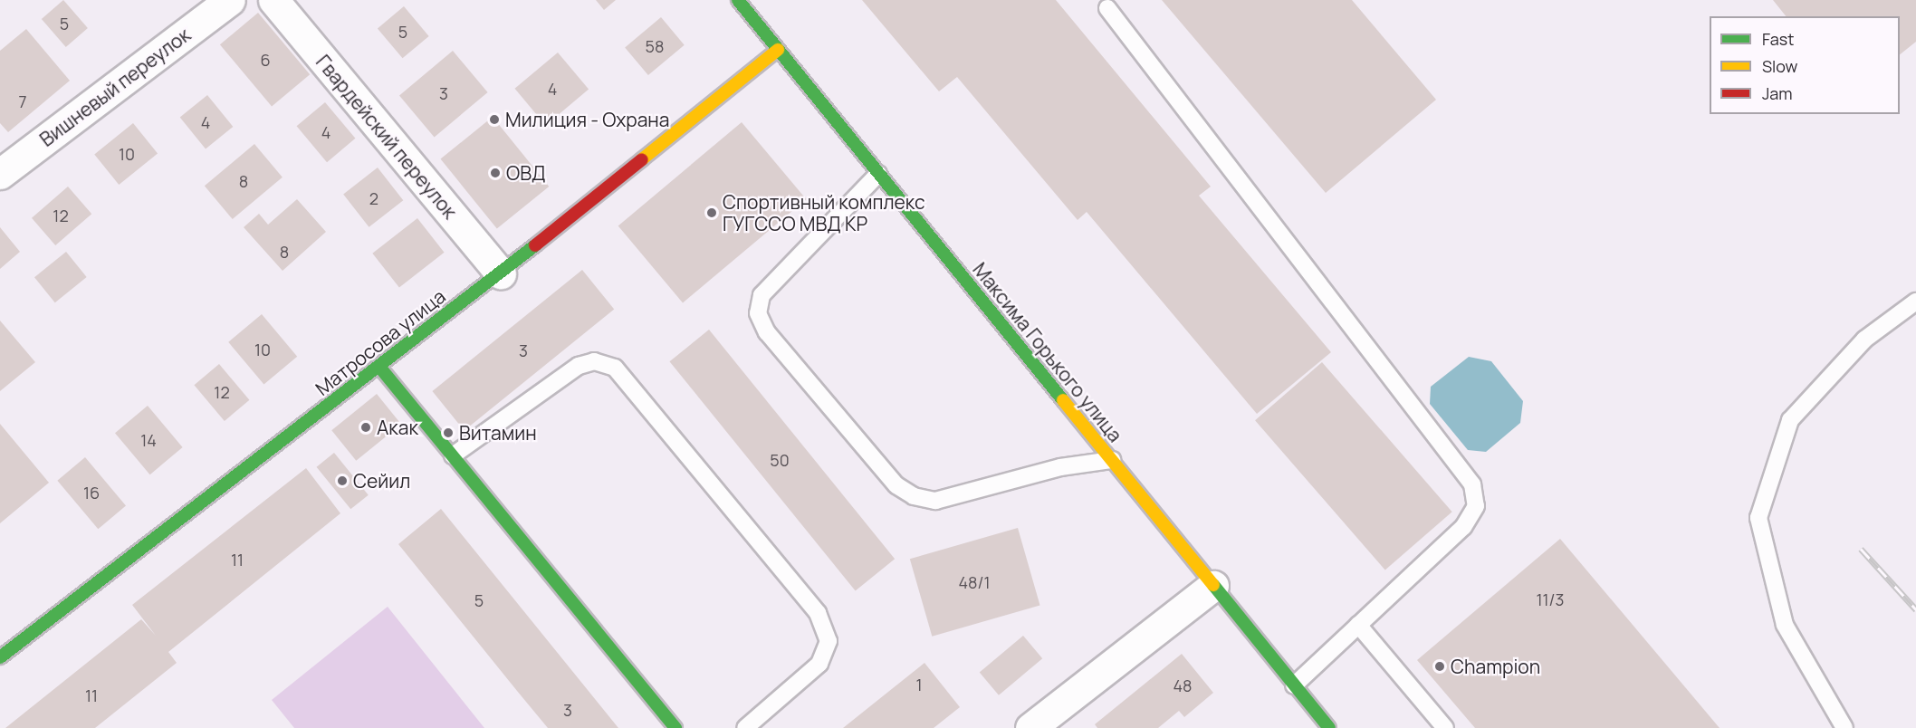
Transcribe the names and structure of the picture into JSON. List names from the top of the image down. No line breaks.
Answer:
{"streets":{"street":["Вишневый переулок","Гвардейский переулок","Матросова улица","Максима Горького улица"]},"crossings":[["Гвардейский переулок","Матросова улица"],["Матросова улица","Максима Горького улица"]],"places":["Милиция - Охрана","ОВД","Спортивный комплекс ГУГССО МВД КР","Акак","Витамин","Сейил","Champion"],"house_numbers":["5","5","58","6","4","3","7","4","4","10","8","2","12","8","10","3","12","14","50","16","11","48/1","11/3","5","1","48","11","3"],"legend":["Fast","Slow","Jam"]}
